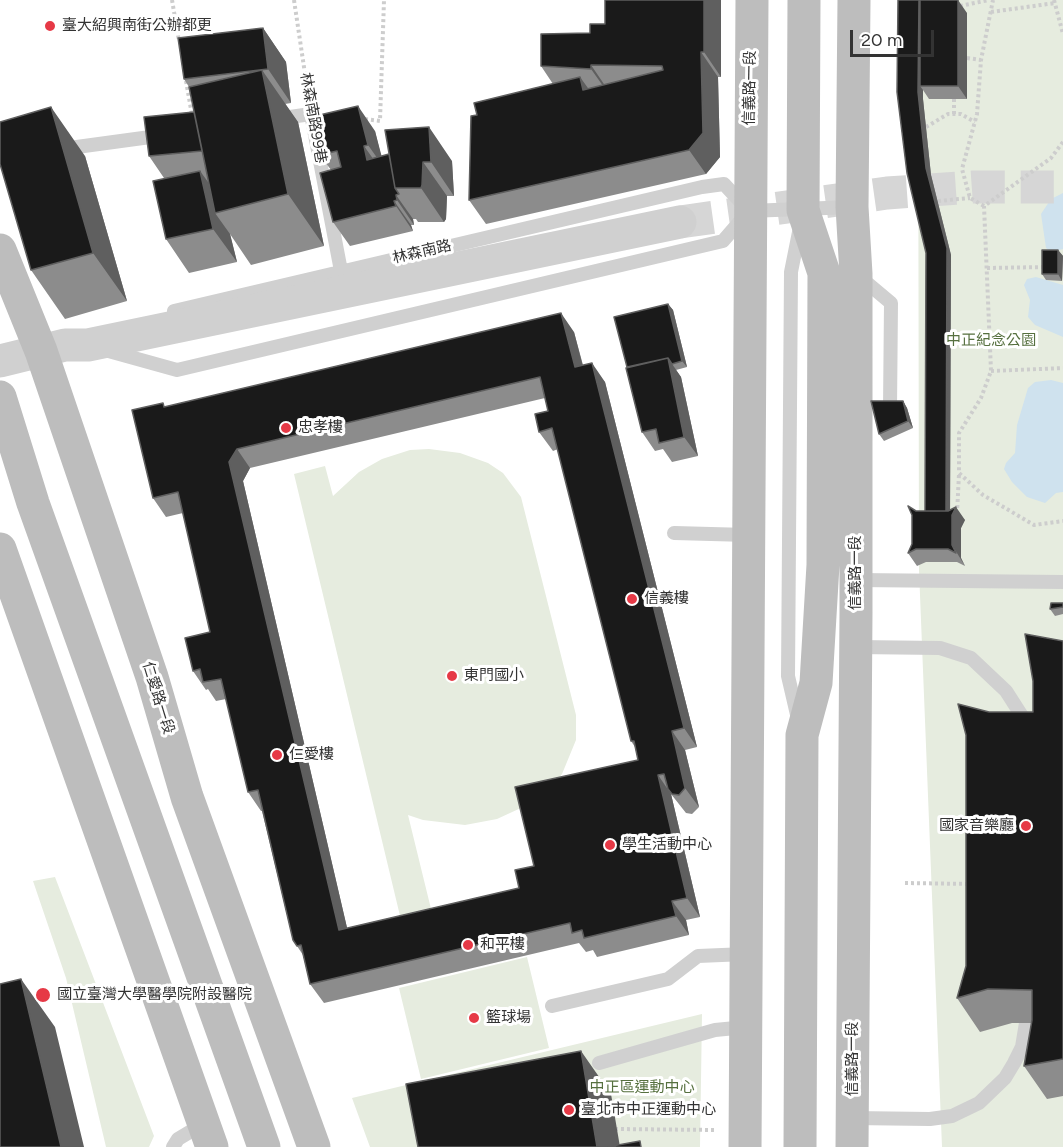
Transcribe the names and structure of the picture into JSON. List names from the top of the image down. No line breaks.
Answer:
{"streets":{"main road":["信義路一段","仁愛路一段"],"street":["林森南路"],"lane":["林森南路99巷"]},"crossings":[["信義路一段","林森南路"],["林森南路99巷","林森南路"],["林森南路","仁愛路一段"]],"parks":["中正紀念公園","中正區運動中心"],"places":["臺大紹興南街公辦都更","忠孝樓","信義樓","東門國小","仁愛樓","國家音樂廳","學生活動中心","和平樓","國立臺灣大學醫學院附設醫院","籃球場","臺北市中正運動中心"],"scale_bar":"20 m"}
